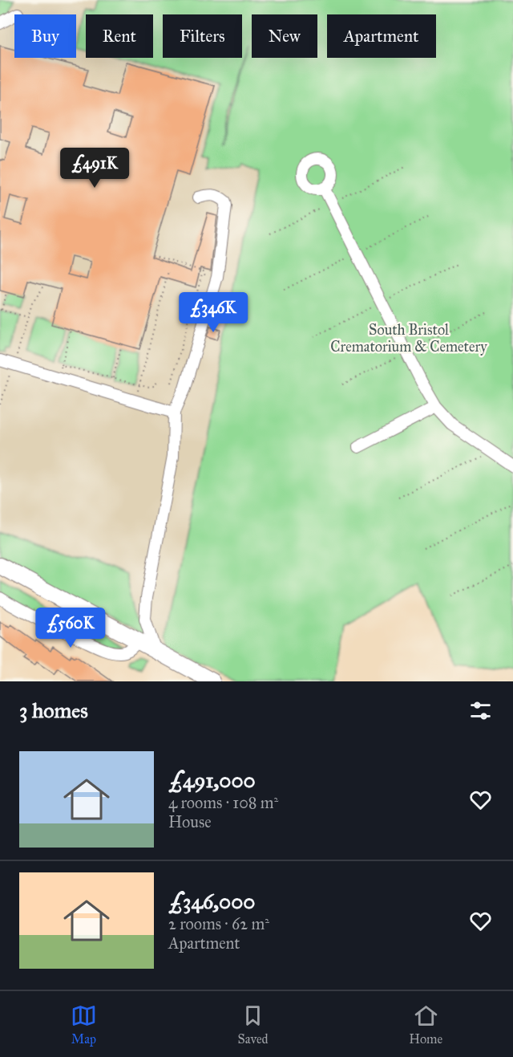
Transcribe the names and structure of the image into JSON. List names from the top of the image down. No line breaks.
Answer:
{"parks":["South Bristol Crematorium & Cemetery"],"page":{"chip":["Buy","Rent","Filters","New","Apartment"],"price":["£491K","£346K","£560K"],"heading":"3 homes","list":[{"name":"£491,000","note":"4 rooms · 108 m² · House"},{"name":"£346,000","note":"2 rooms · 62 m² · Apartment"}],"tabs":["Map","Saved","Home"]}}
